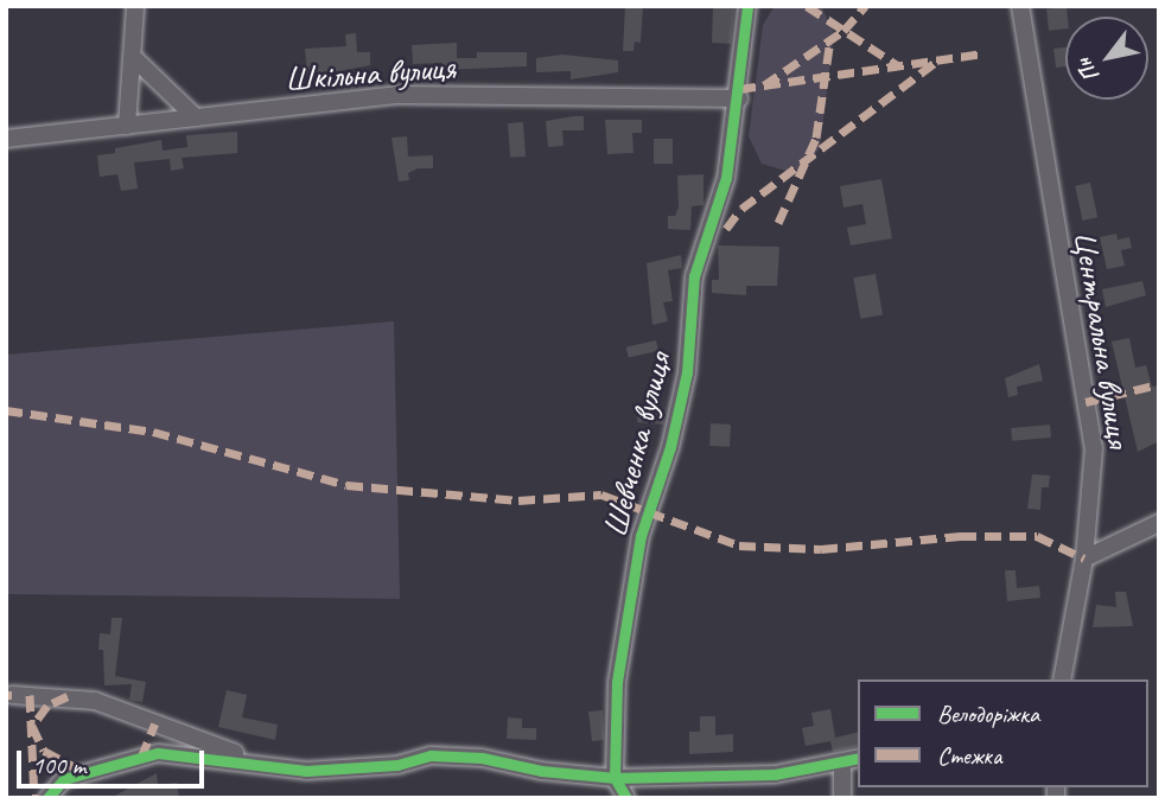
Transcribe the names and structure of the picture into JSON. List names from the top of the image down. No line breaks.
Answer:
{"streets":{"street":["Шкільна вулиця","Центральна вулиця","Шевченка вулиця"]},"crossings":[["Шкільна вулиця","Шевченка вулиця"]],"legend":["Велодоріжка","Стежка"],"scale_bar":"100 m","north":"bottom left"}
